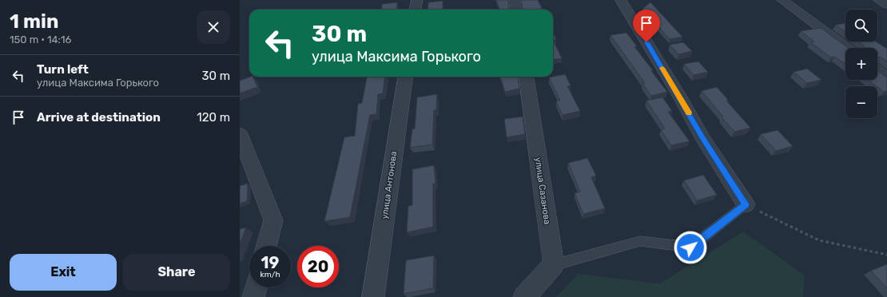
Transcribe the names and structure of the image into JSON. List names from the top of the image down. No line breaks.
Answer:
{"streets":{"street":["улица Антонова","улица Сазанова"]},"page":{"heading":["1 min","150 m · 14:16"],"map_buttons":["+","−"],"turn":["30 m","улица Максима Горького"],"list":[{"name":"Turn left","note":"улица Максима Горького","value":"30 m"},{"name":"Arrive at destination","value":"120 m"}],"speed":"19 km/h","limit":"20","buttons":["Exit","Share"]}}
